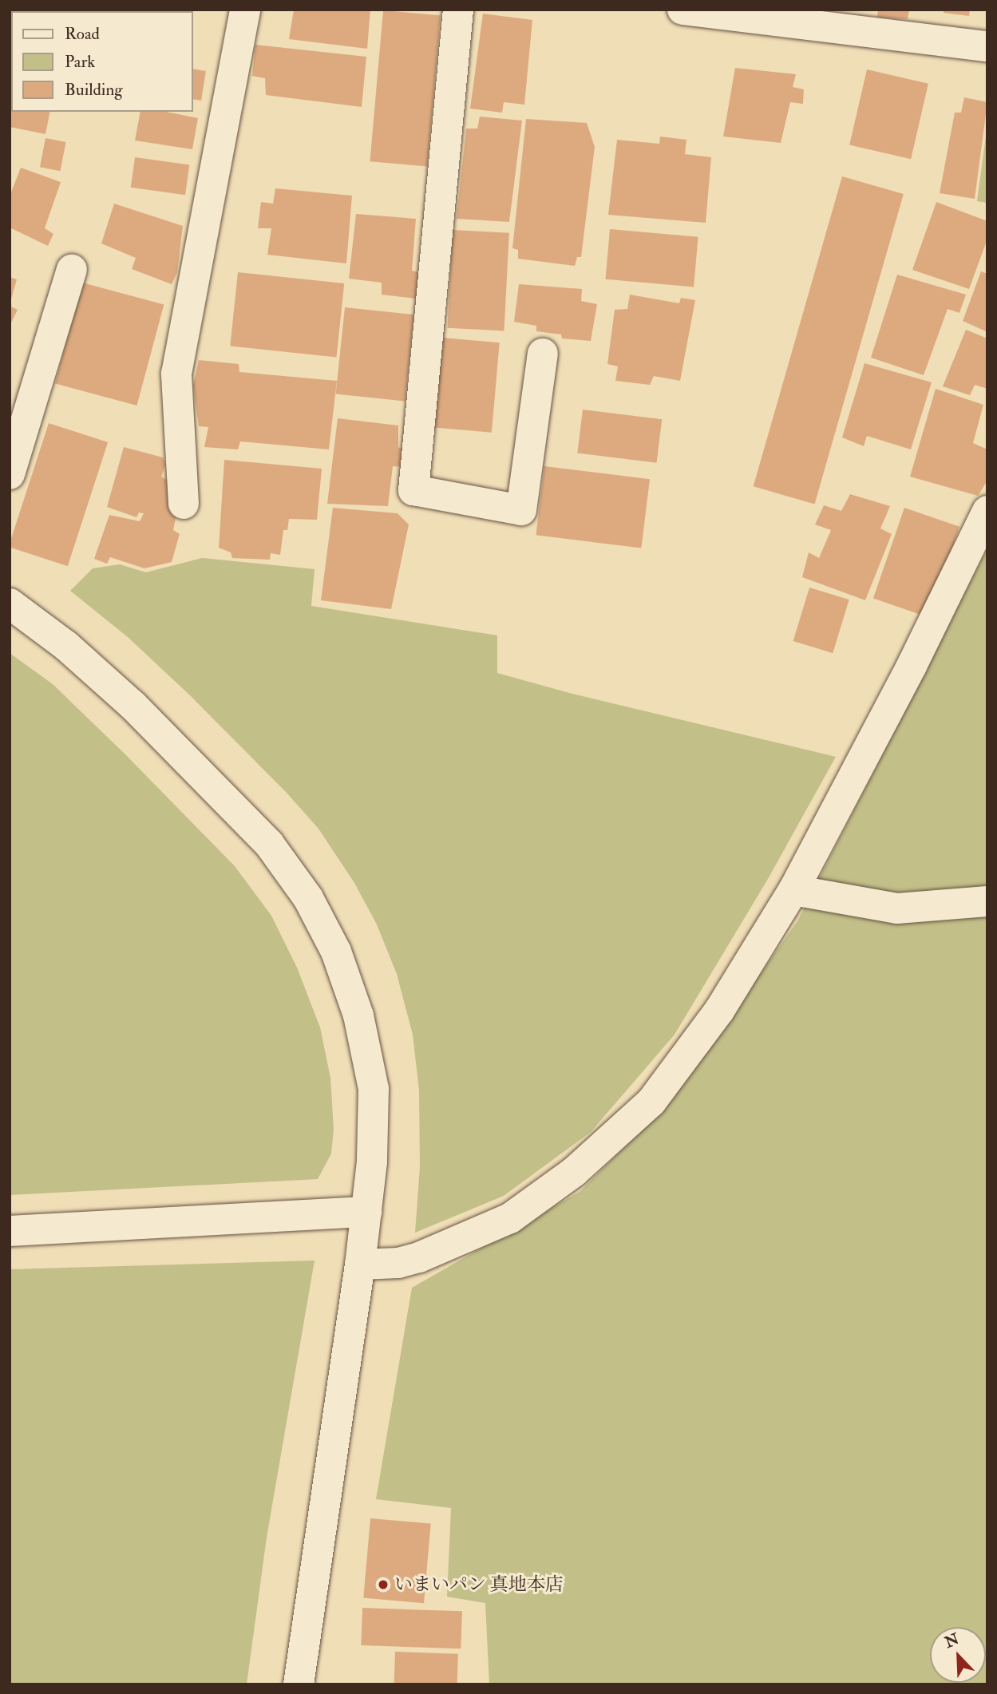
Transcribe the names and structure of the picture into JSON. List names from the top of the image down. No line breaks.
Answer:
{"places":["いまいパン 真地本店"],"legend":["Road","Park","Building"],"north":"top left"}
